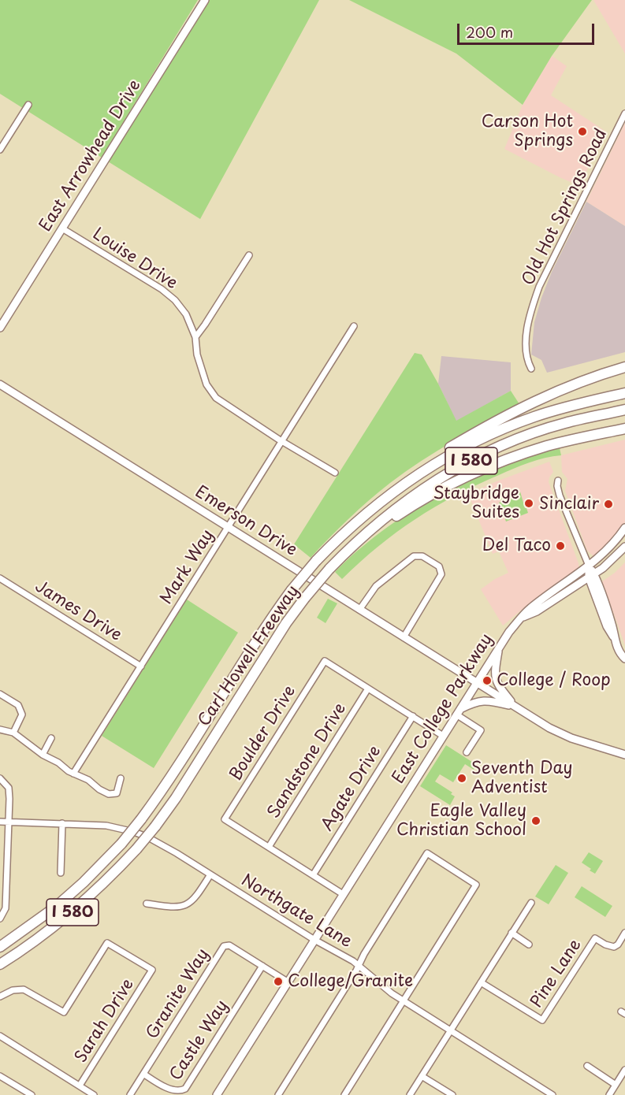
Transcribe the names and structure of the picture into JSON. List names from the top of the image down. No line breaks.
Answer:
{"streets":{"highway":["I 580","Carl Howell Freeway"],"main road":["East Arrowhead Drive","Emerson Drive","East College Parkway"],"street":["Old Hot Springs Road","Louise Drive","Mark Way","James Drive","Boulder Drive","Sandstone Drive","Agate Drive","Northgate Lane","Pine Lane","Granite Way","Sarah Drive","Castle Way"]},"crossings":[["East Arrowhead Drive","Louise Drive"],["Louise Drive","Mark Way"],["Emerson Drive","Mark Way"],["Emerson Drive","East College Parkway"],["Mark Way","James Drive"],["East College Parkway","Northgate Lane"],["East College Parkway","Granite Way"],["Boulder Drive","Sandstone Drive"],["Granite Way","Castle Way"]],"places":["Carson Hot Springs","Staybridge Suites","Sinclair","Del Taco","College / Roop","Seventh Day Adventist","Eagle Valley Christian School","College/Granite"],"scale_bar":"200 m"}
